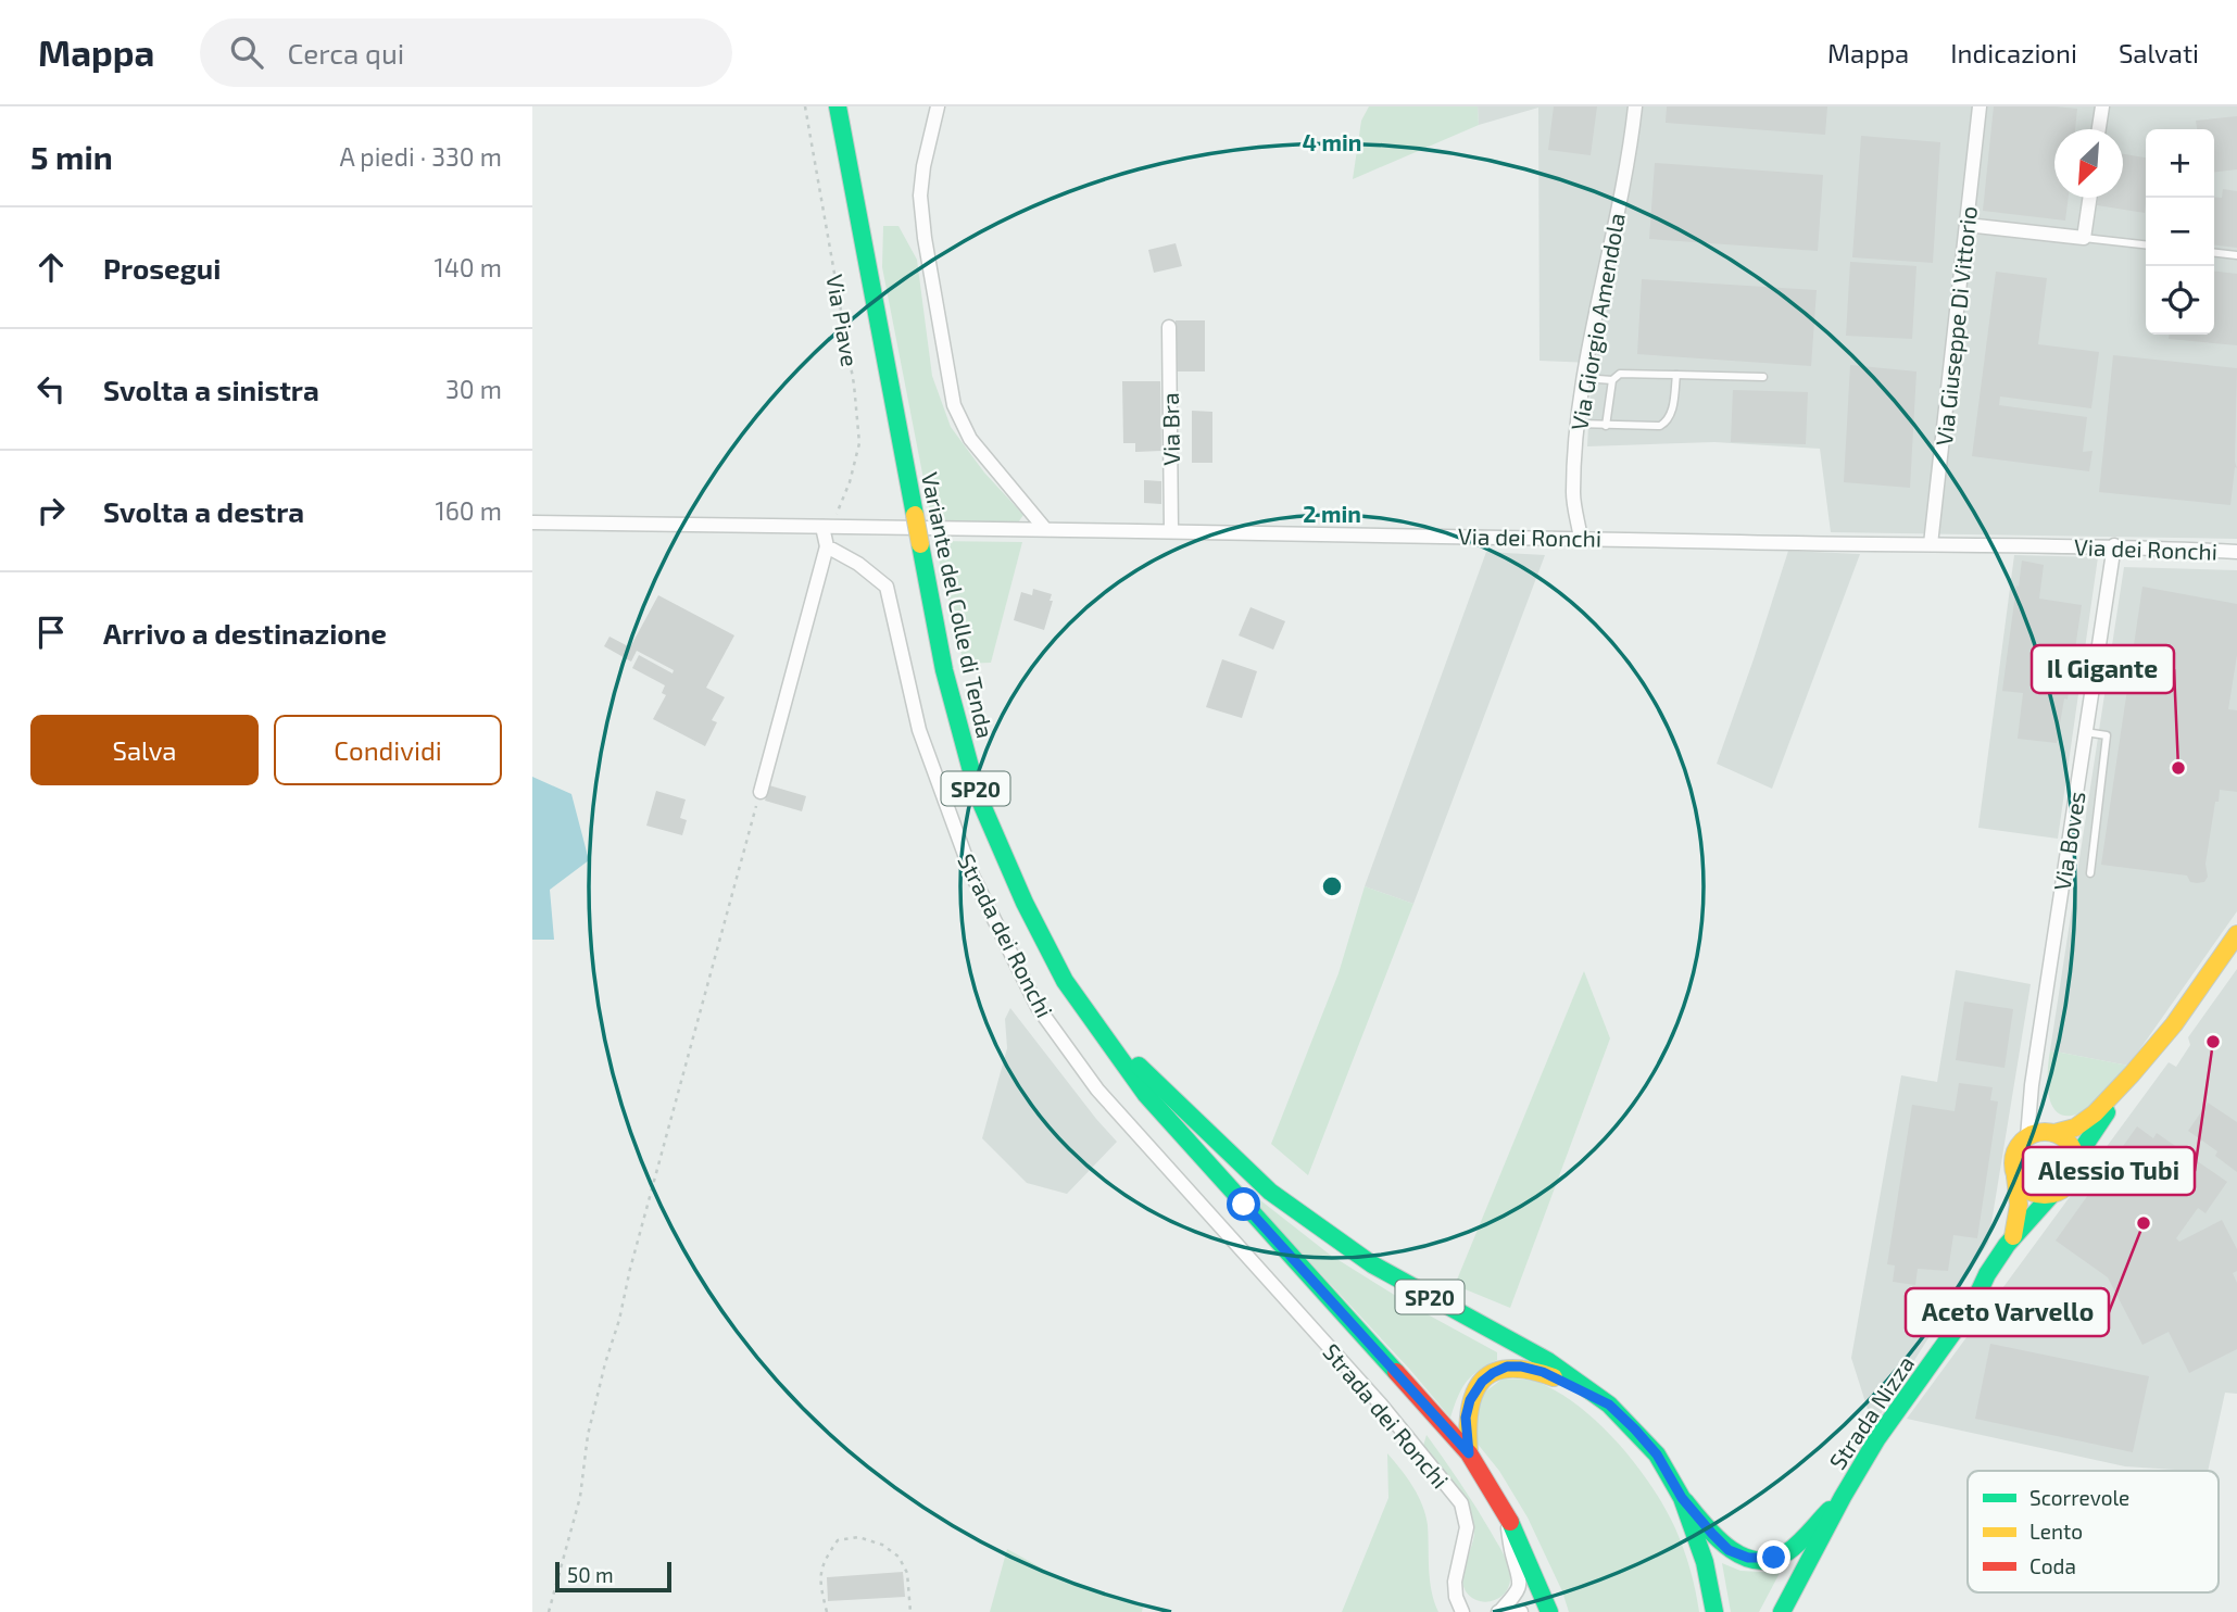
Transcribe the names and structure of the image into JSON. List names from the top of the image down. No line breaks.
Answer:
{"streets":{"main road":["Variante del Colle di Tenda","SP20","Strada Nizza"],"street":["Via Giorgio Amendola","Via Giuseppe Di Vittorio","Via Bra","Via dei Ronchi","Via Boves","Strada dei Ronchi"],"path":["Via Piave"]},"crossings":[["Via Piave","Via dei Ronchi"],["Via Giorgio Amendola","Via dei Ronchi"],["Via Giuseppe Di Vittorio","Via dei Ronchi"],["Via Bra","Via dei Ronchi"],["Via dei Ronchi","Via Boves"],["Variante del Colle di Tenda","SP20"],["Via Boves","Strada Nizza"]],"places":["Il Gigante","Alessio Tubi","Aceto Varvello"],"legend":["Scorrevole","Lento","Coda"],"scale_bar":"50 m","north":"bottom left","page":{"header":"Mappa","search":"Cerca qui","nav":["Mappa","Indicazioni","Salvati"],"heading":["5 min","A piedi · 330 m"],"map_buttons":["+","−"],"list":[["Prosegui","140 m"],["Svolta a sinistra","30 m"],["Svolta a destra","160 m"],"Arrivo a destinazione"],"buttons":["Salva","Condividi"],"scale":"50 m"},"rings":["4 min","2 min"]}
